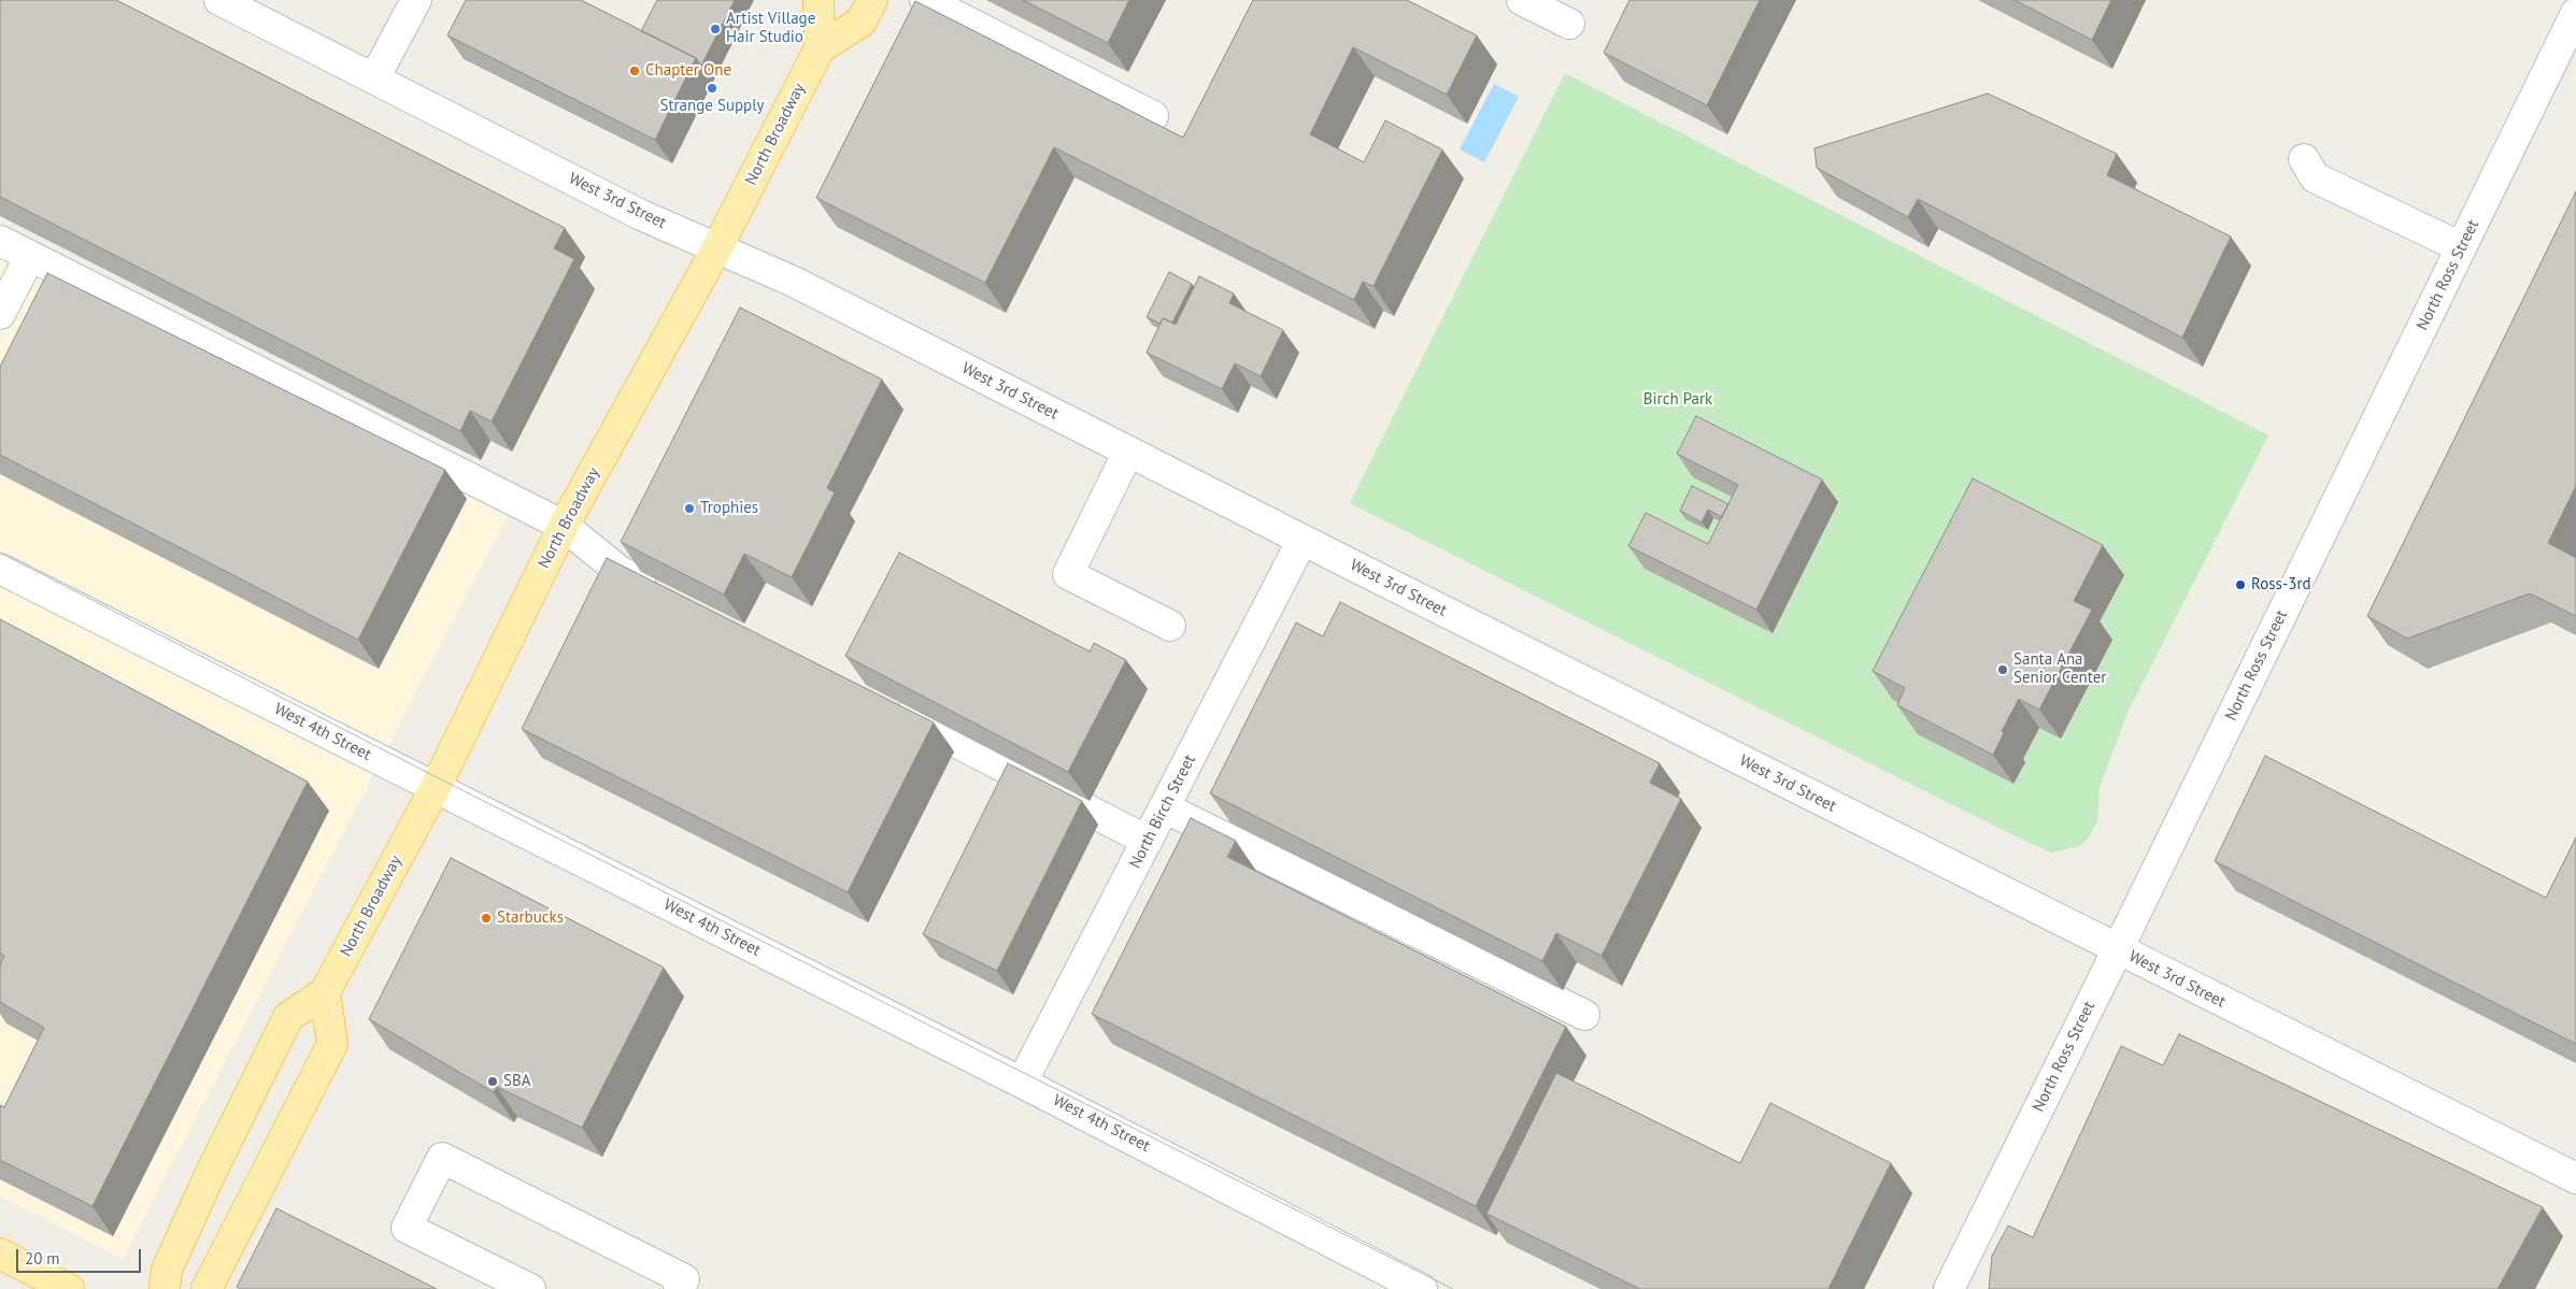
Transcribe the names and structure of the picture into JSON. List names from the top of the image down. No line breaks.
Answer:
{"streets":{"main road":["North Broadway"],"street":["West 3rd Street","North Ross Street","West 4th Street","North Birch Street"]},"crossings":[["North Broadway","West 3rd Street"],["North Broadway","West 4th Street"],["West 3rd Street","North Ross Street"],["West 3rd Street","North Birch Street"],["West 4th Street","North Birch Street"]],"parks":["Birch Park"],"places":["Artist Village Hair Studio","Chapter One","Strange Supply","Trophies","Ross-3rd","Santa Ana Senior Center","Starbucks","SBA"],"scale_bar":"20 m"}
